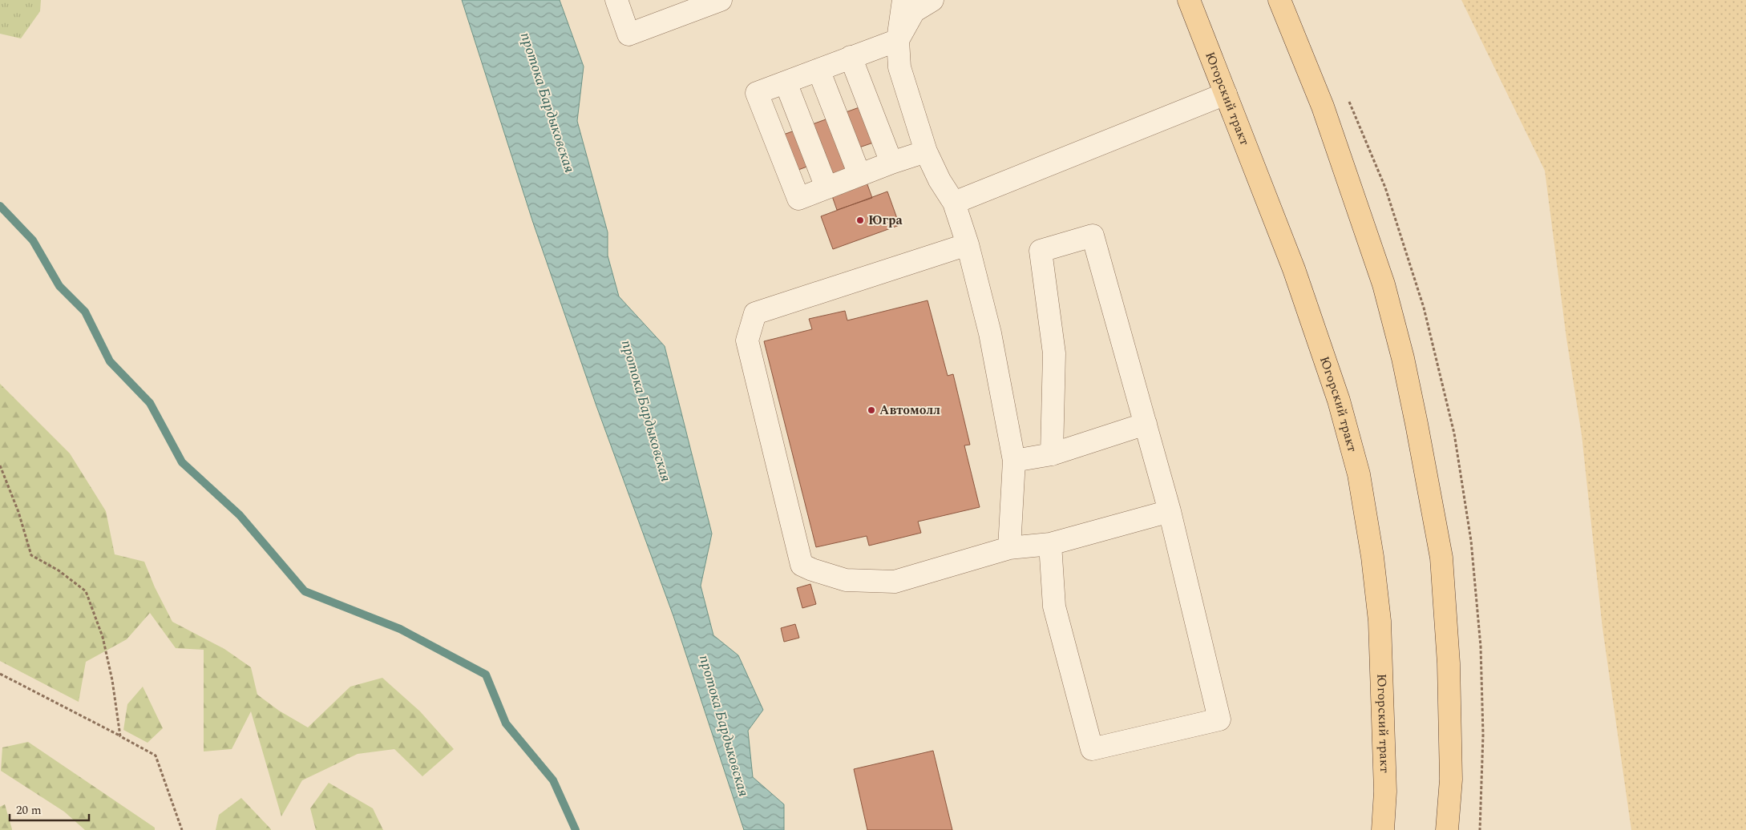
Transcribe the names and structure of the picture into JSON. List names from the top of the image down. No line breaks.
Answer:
{"streets":{"main road":["Югорский тракт"]},"water":["протока Бардыковская"],"places":["Югра","Автомолл"],"scale_bar":"20 m"}
